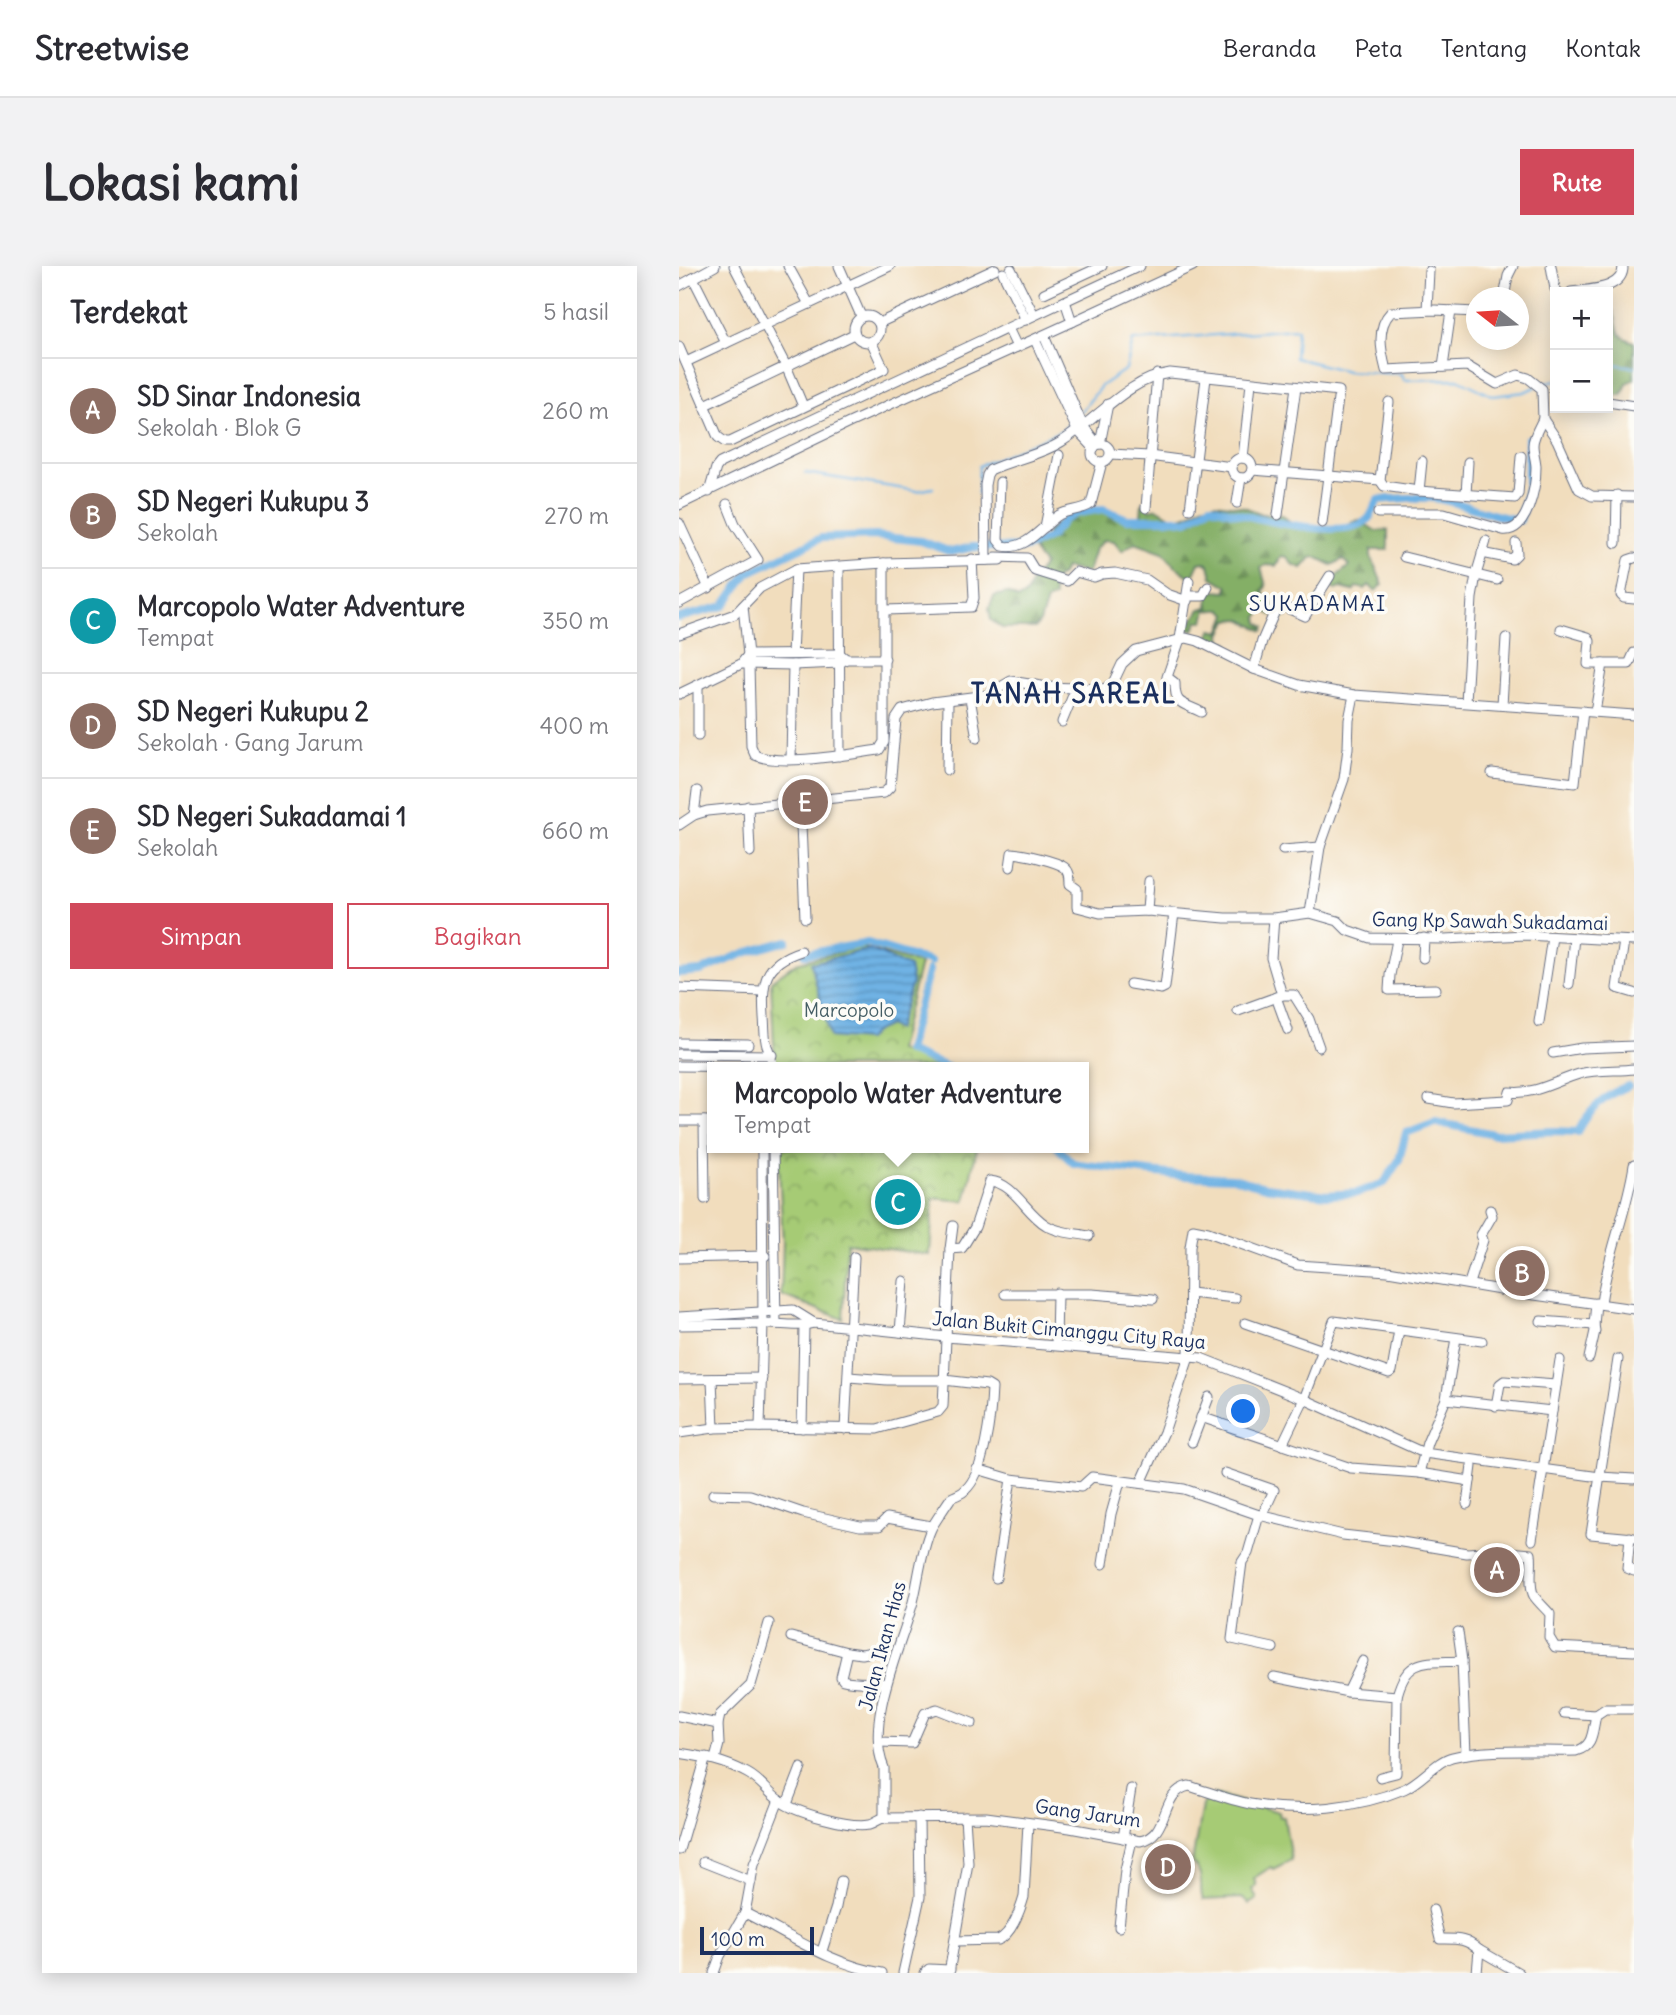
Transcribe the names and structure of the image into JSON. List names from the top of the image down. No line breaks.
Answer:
{"streets":{"street":["Gang Kp Sawah Sukadamai","Jalan Bukit Cimanggu City Raya","Jalan Ikan Hias","Gang Jarum"]},"crossings":[["Jalan Ikan Hias","Gang Jarum"]],"districts":["SUKADAMAI","TANAH SAREAL"],"parks":["Marcopolo"],"scale_bar":"100 m","north":"left","page":{"header":"Streetwise","nav":["Beranda","Peta","Tentang","Kontak"],"buttons":["Rute",["Simpan","Bagikan"]],"title":"Lokasi kami","heading":["Terdekat","5 hasil"],"map_buttons":["+","−"],"list":[{"mark":"A","name":"SD Sinar Indonesia","note":"Sekolah · Blok G","value":"260 m"},{"mark":"B","name":"SD Negeri Kukupu 3","note":"Sekolah","value":"270 m"},{"mark":"C","name":"Marcopolo Water Adventure","note":"Tempat","value":"350 m"},{"mark":"D","name":"SD Negeri Kukupu 2","note":"Sekolah · Gang Jarum","value":"400 m"},{"mark":"E","name":"SD Negeri Sukadamai 1","note":"Sekolah","value":"660 m"}],"pins":["E","C","B","A","D"],"popup":["Marcopolo Water Adventure","Tempat"],"scale":"100 m"}}
